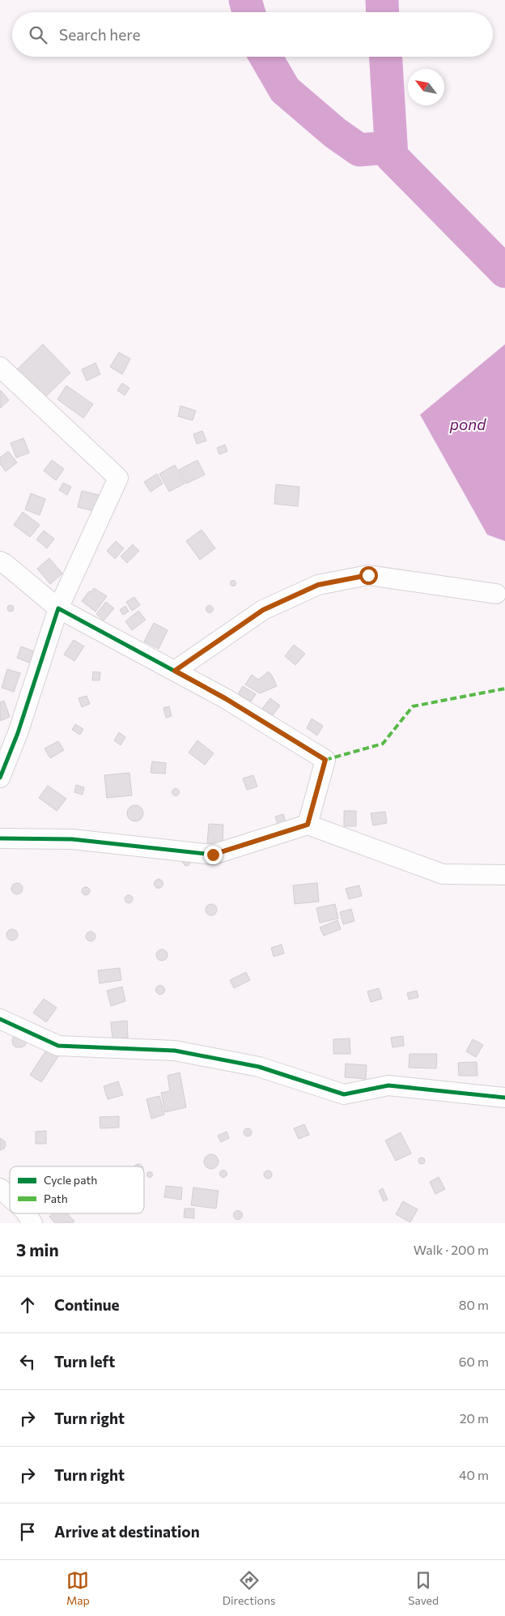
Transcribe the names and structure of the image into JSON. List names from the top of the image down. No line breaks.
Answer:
{"water":["pond"],"legend":["Cycle path","Path"],"north":"top left","page":{"search":"Search here","heading":["3 min","Walk · 200 m"],"list":[["Continue","80 m"],["Turn left","60 m"],["Turn right","20 m"],["Turn right","40 m"],"Arrive at destination"],"nav":["Map","Directions","Saved"]}}
